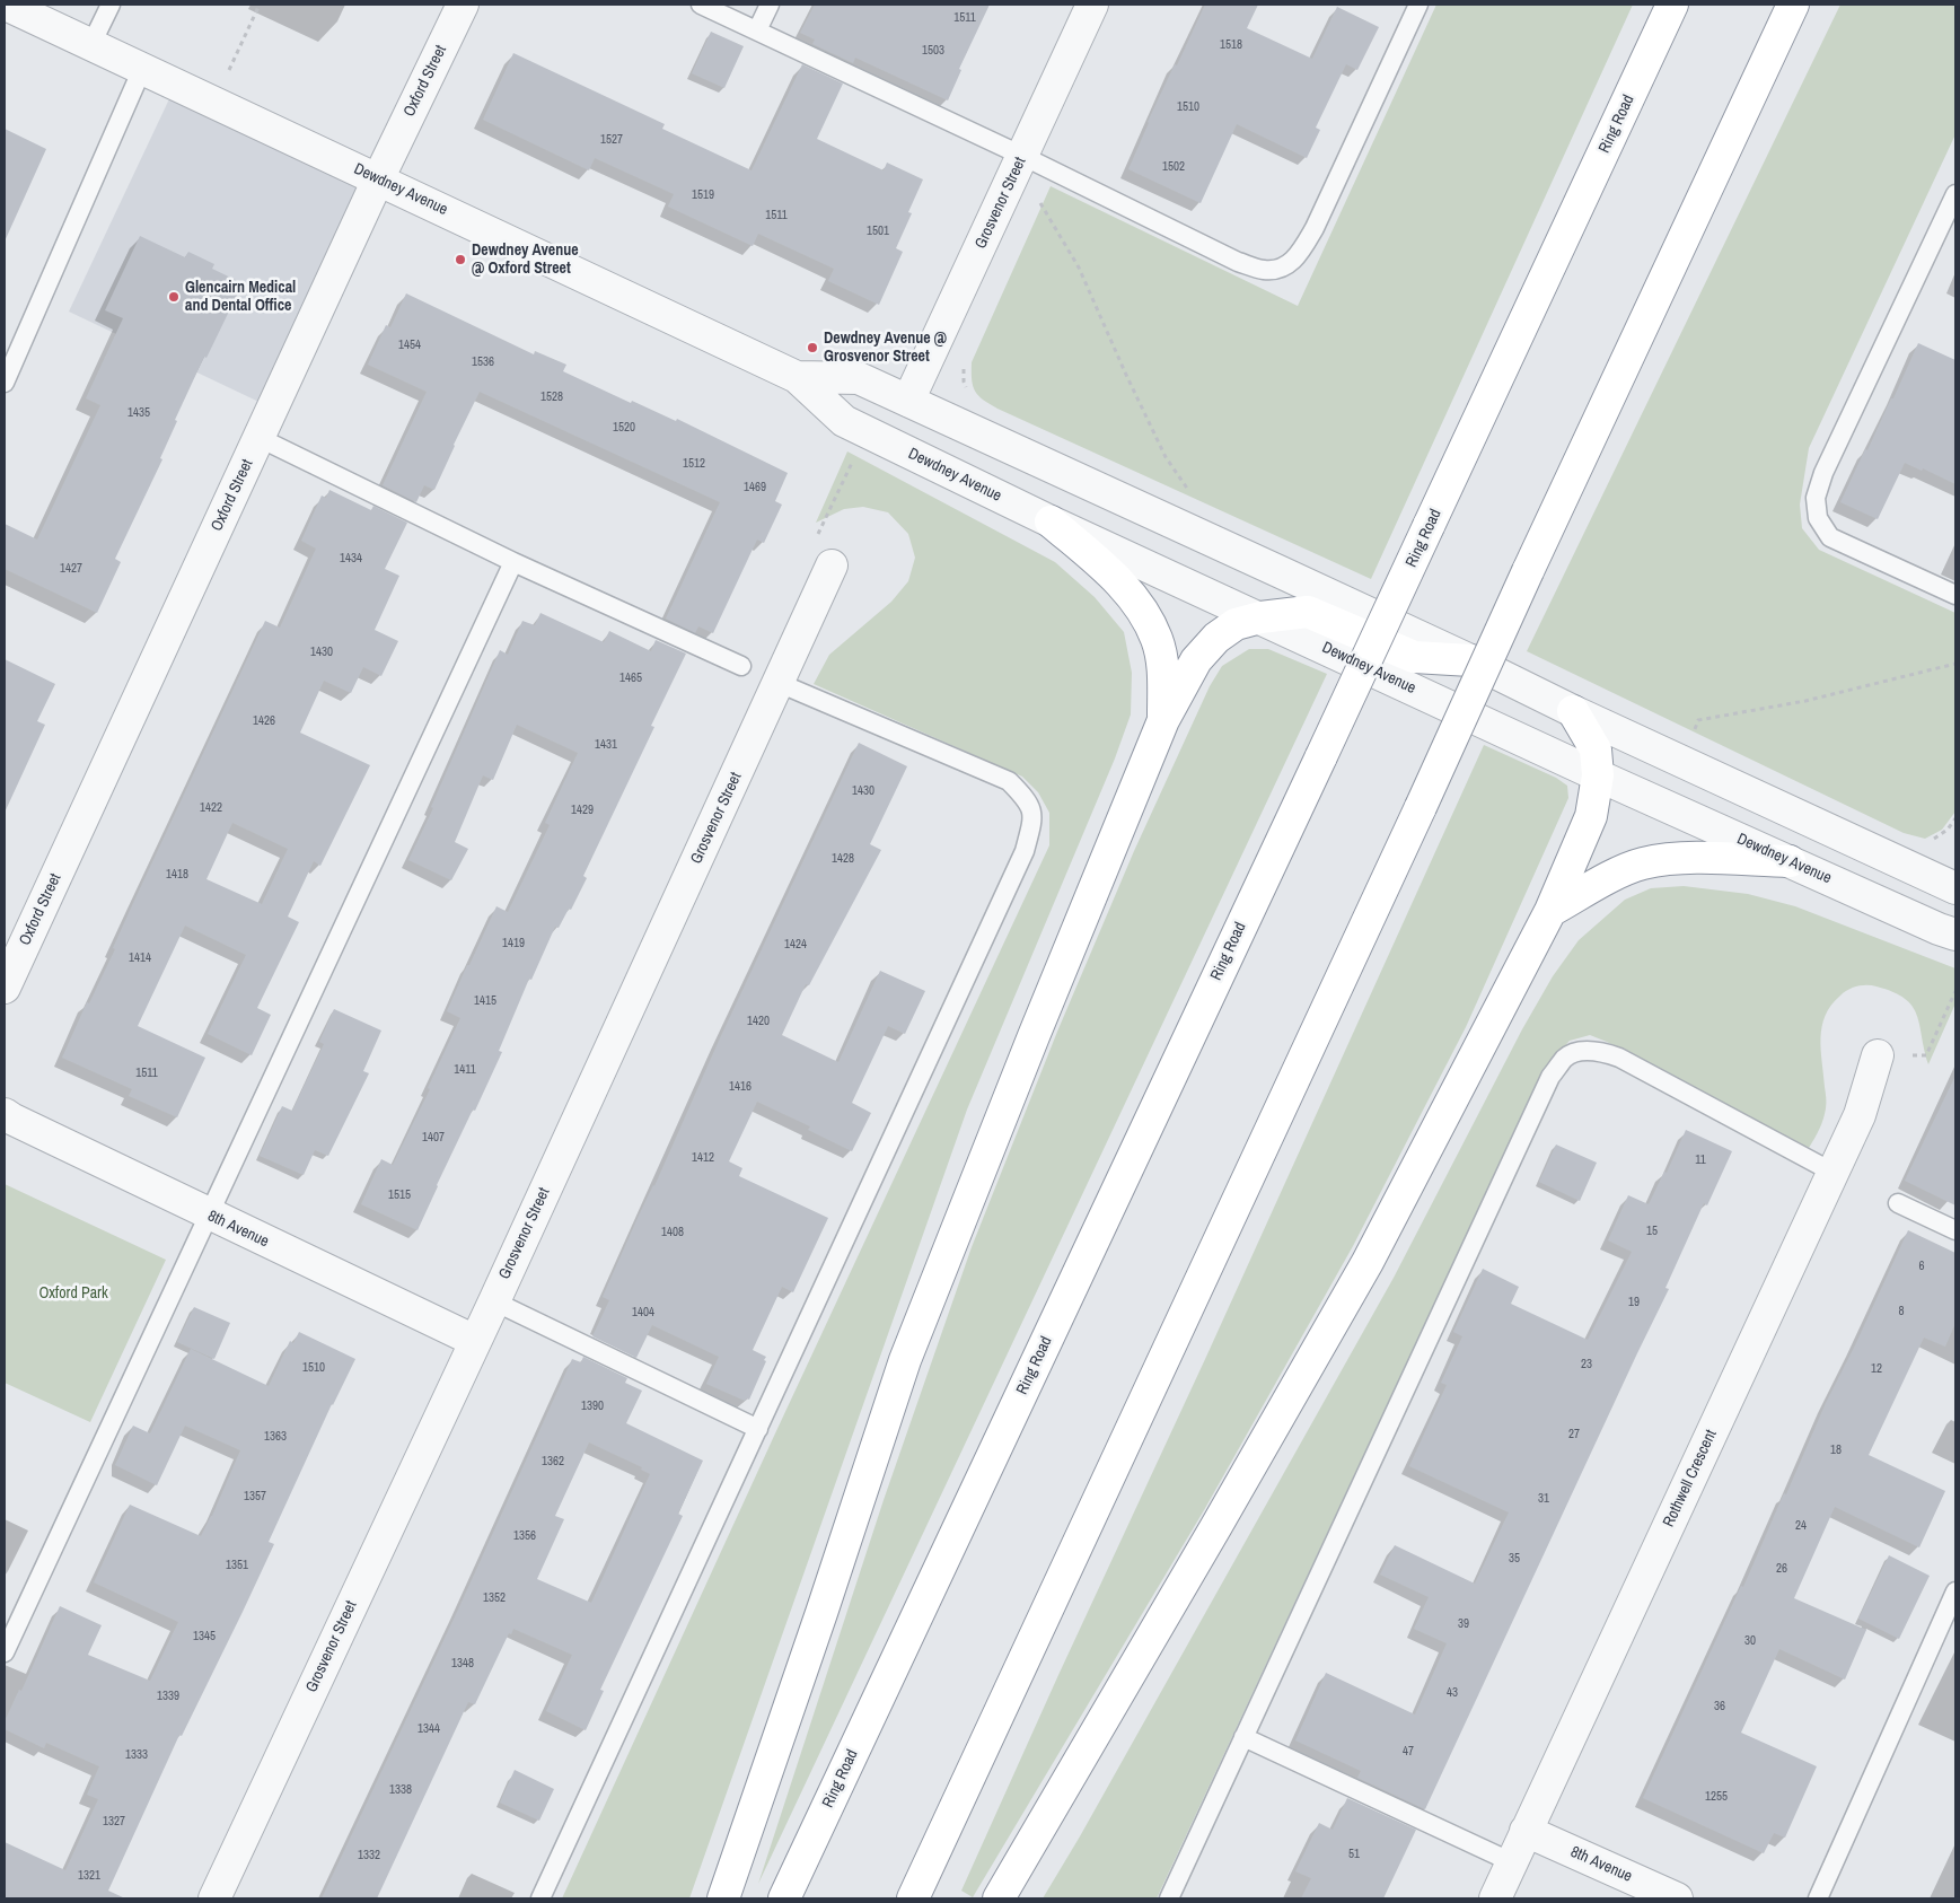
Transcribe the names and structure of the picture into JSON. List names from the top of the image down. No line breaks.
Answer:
{"streets":{"highway":["Ring Road"],"street":["Oxford Street","Dewdney Avenue","Grosvenor Street","8th Avenue","Rothwell Crescent"]},"crossings":[["Oxford Street","Dewdney Avenue"],["Dewdney Avenue","Grosvenor Street"],["Grosvenor Street","8th Avenue"],["8th Avenue","Rothwell Crescent"]],"parks":["Oxford Park"],"places":["Dewdney Avenue @ Oxford Street","Glencairn Medical and Dental Office","Dewdney Avenue @ Grosvenor Street"],"house_numbers":["1511","1518","1503","1510","1527","1502","1519","1511","1501","1454","1536","1528","1435","1520","1512","1469","1434","1427","1430","1465","1426","1431","1430","1422","1429","1428","1418","1419","1424","1414","1415","1420","1411","1511","1416","1407","1412","11","1515","15","1408","6","19","8","1404","23","1510","12","1390","27","1363","18","1362","1357","31","24","1356","35","1351","26","1352","39","1345","30","1348","43","1339","36","1344","47","1333","1338","1255","1327","51","1332","1321"]}
